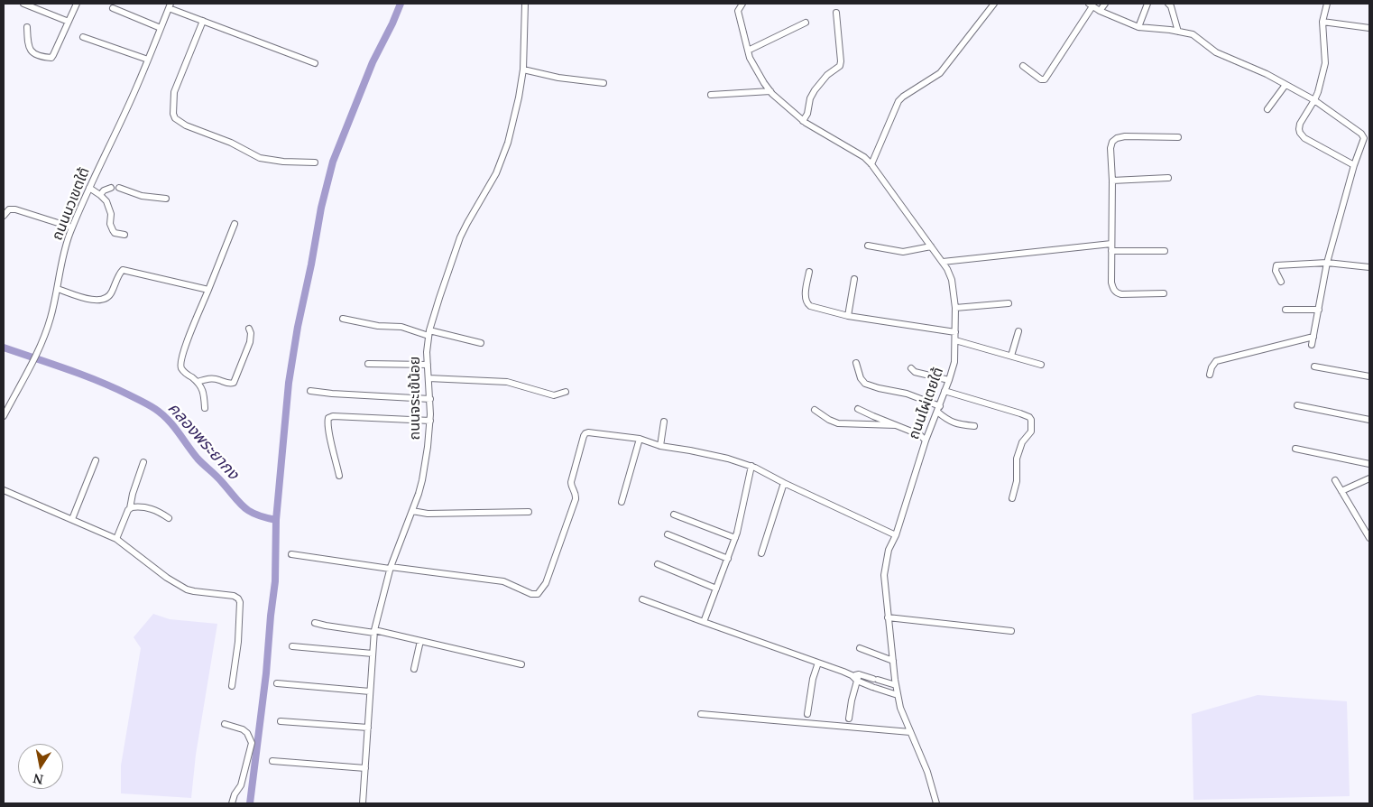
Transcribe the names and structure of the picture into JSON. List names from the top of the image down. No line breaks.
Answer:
{"streets":{"street":["ถนนนวเขตใต้","ถนนจระเข้น้อย","ถนนไผ่เตยใต้"]},"water":["คลองพระยากง"],"north":"bottom"}
